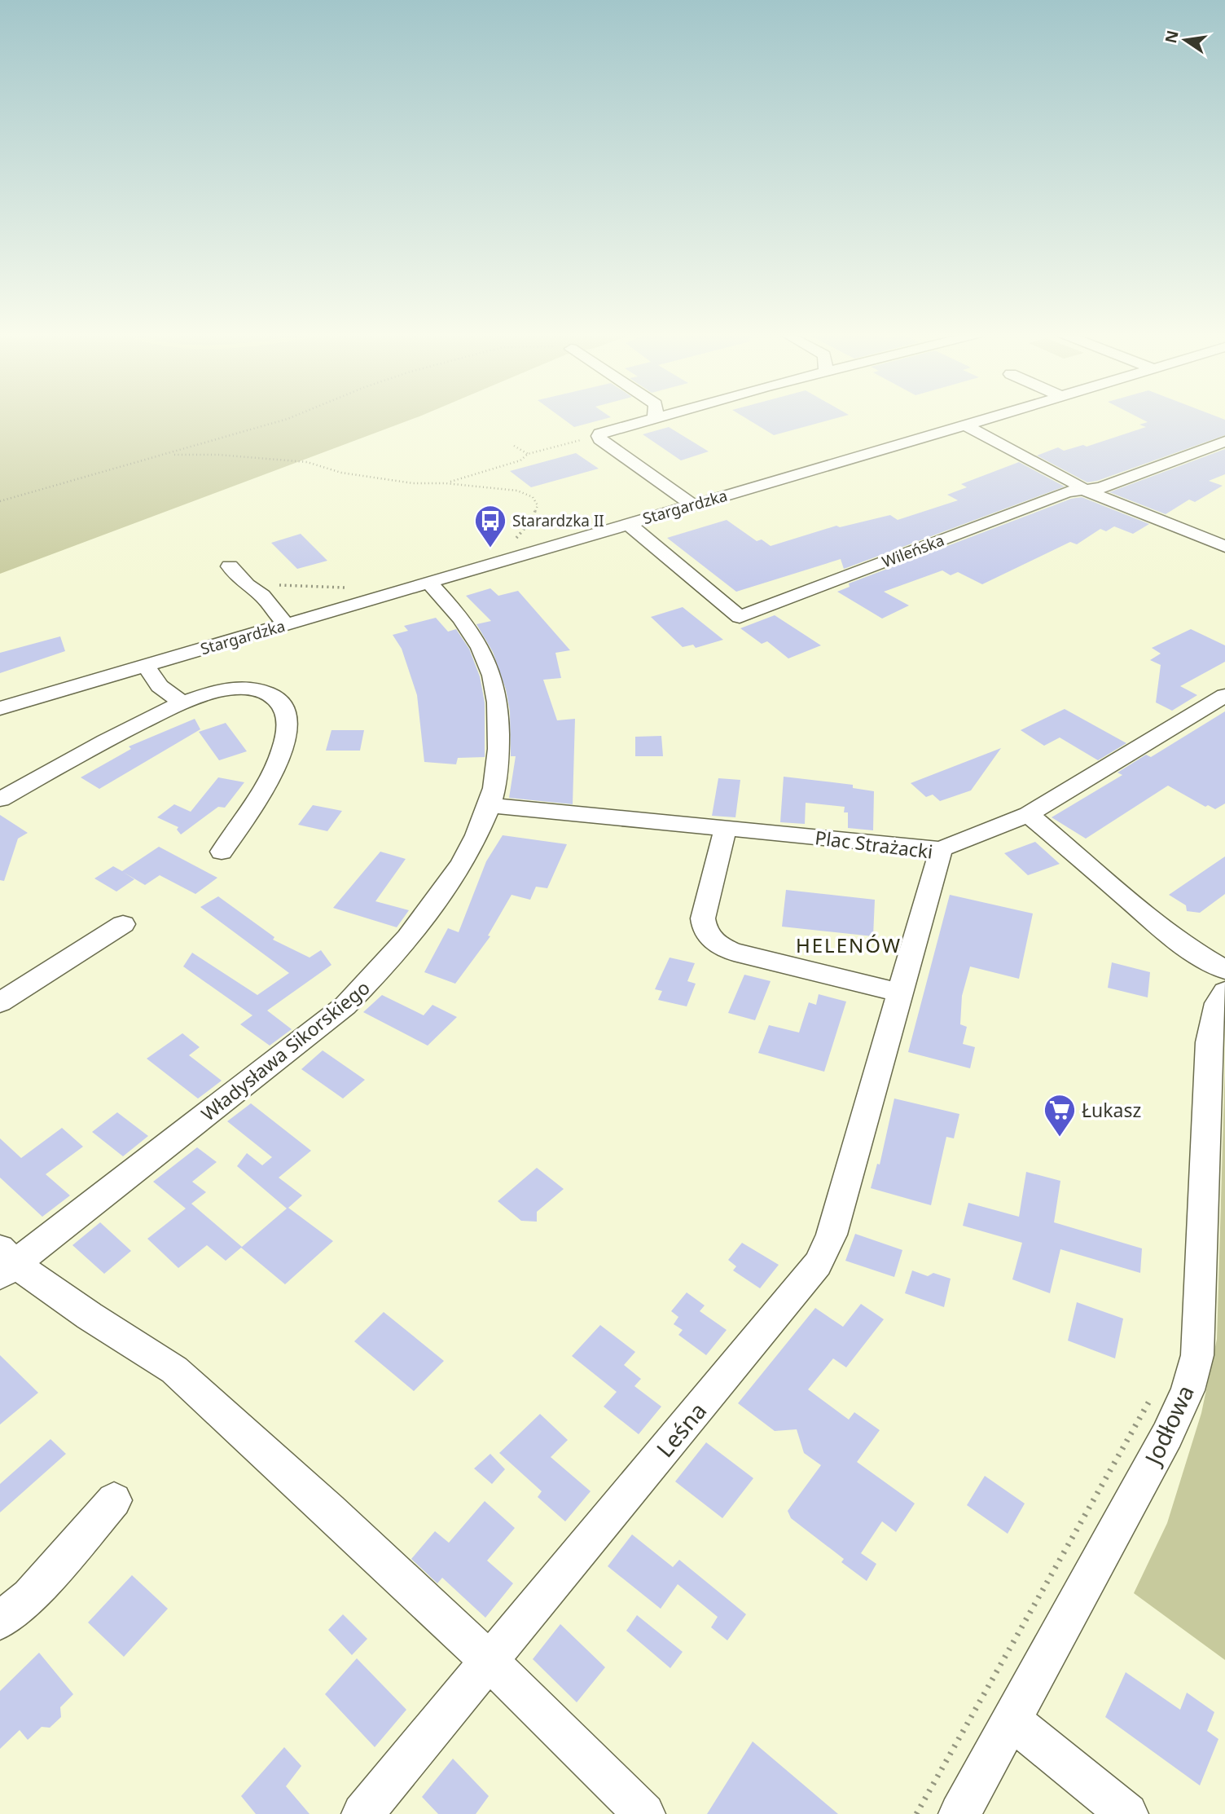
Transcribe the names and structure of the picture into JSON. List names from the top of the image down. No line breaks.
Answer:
{"streets":{"street":["Stargardzka","Wileńska","Plac Strażacki","Władysława Sikorskiego","Jodłowa","Leśna"]},"crossings":[["Stargardzka","Wileńska"],["Stargardzka","Władysława Sikorskiego"],["Plac Strażacki","Władysława Sikorskiego"],["Plac Strażacki","Leśna"]],"districts":["HELENÓW"],"places":{"bus stop":["Starardzka II"],"supermarket":["Łukasz"]},"north":"left"}
